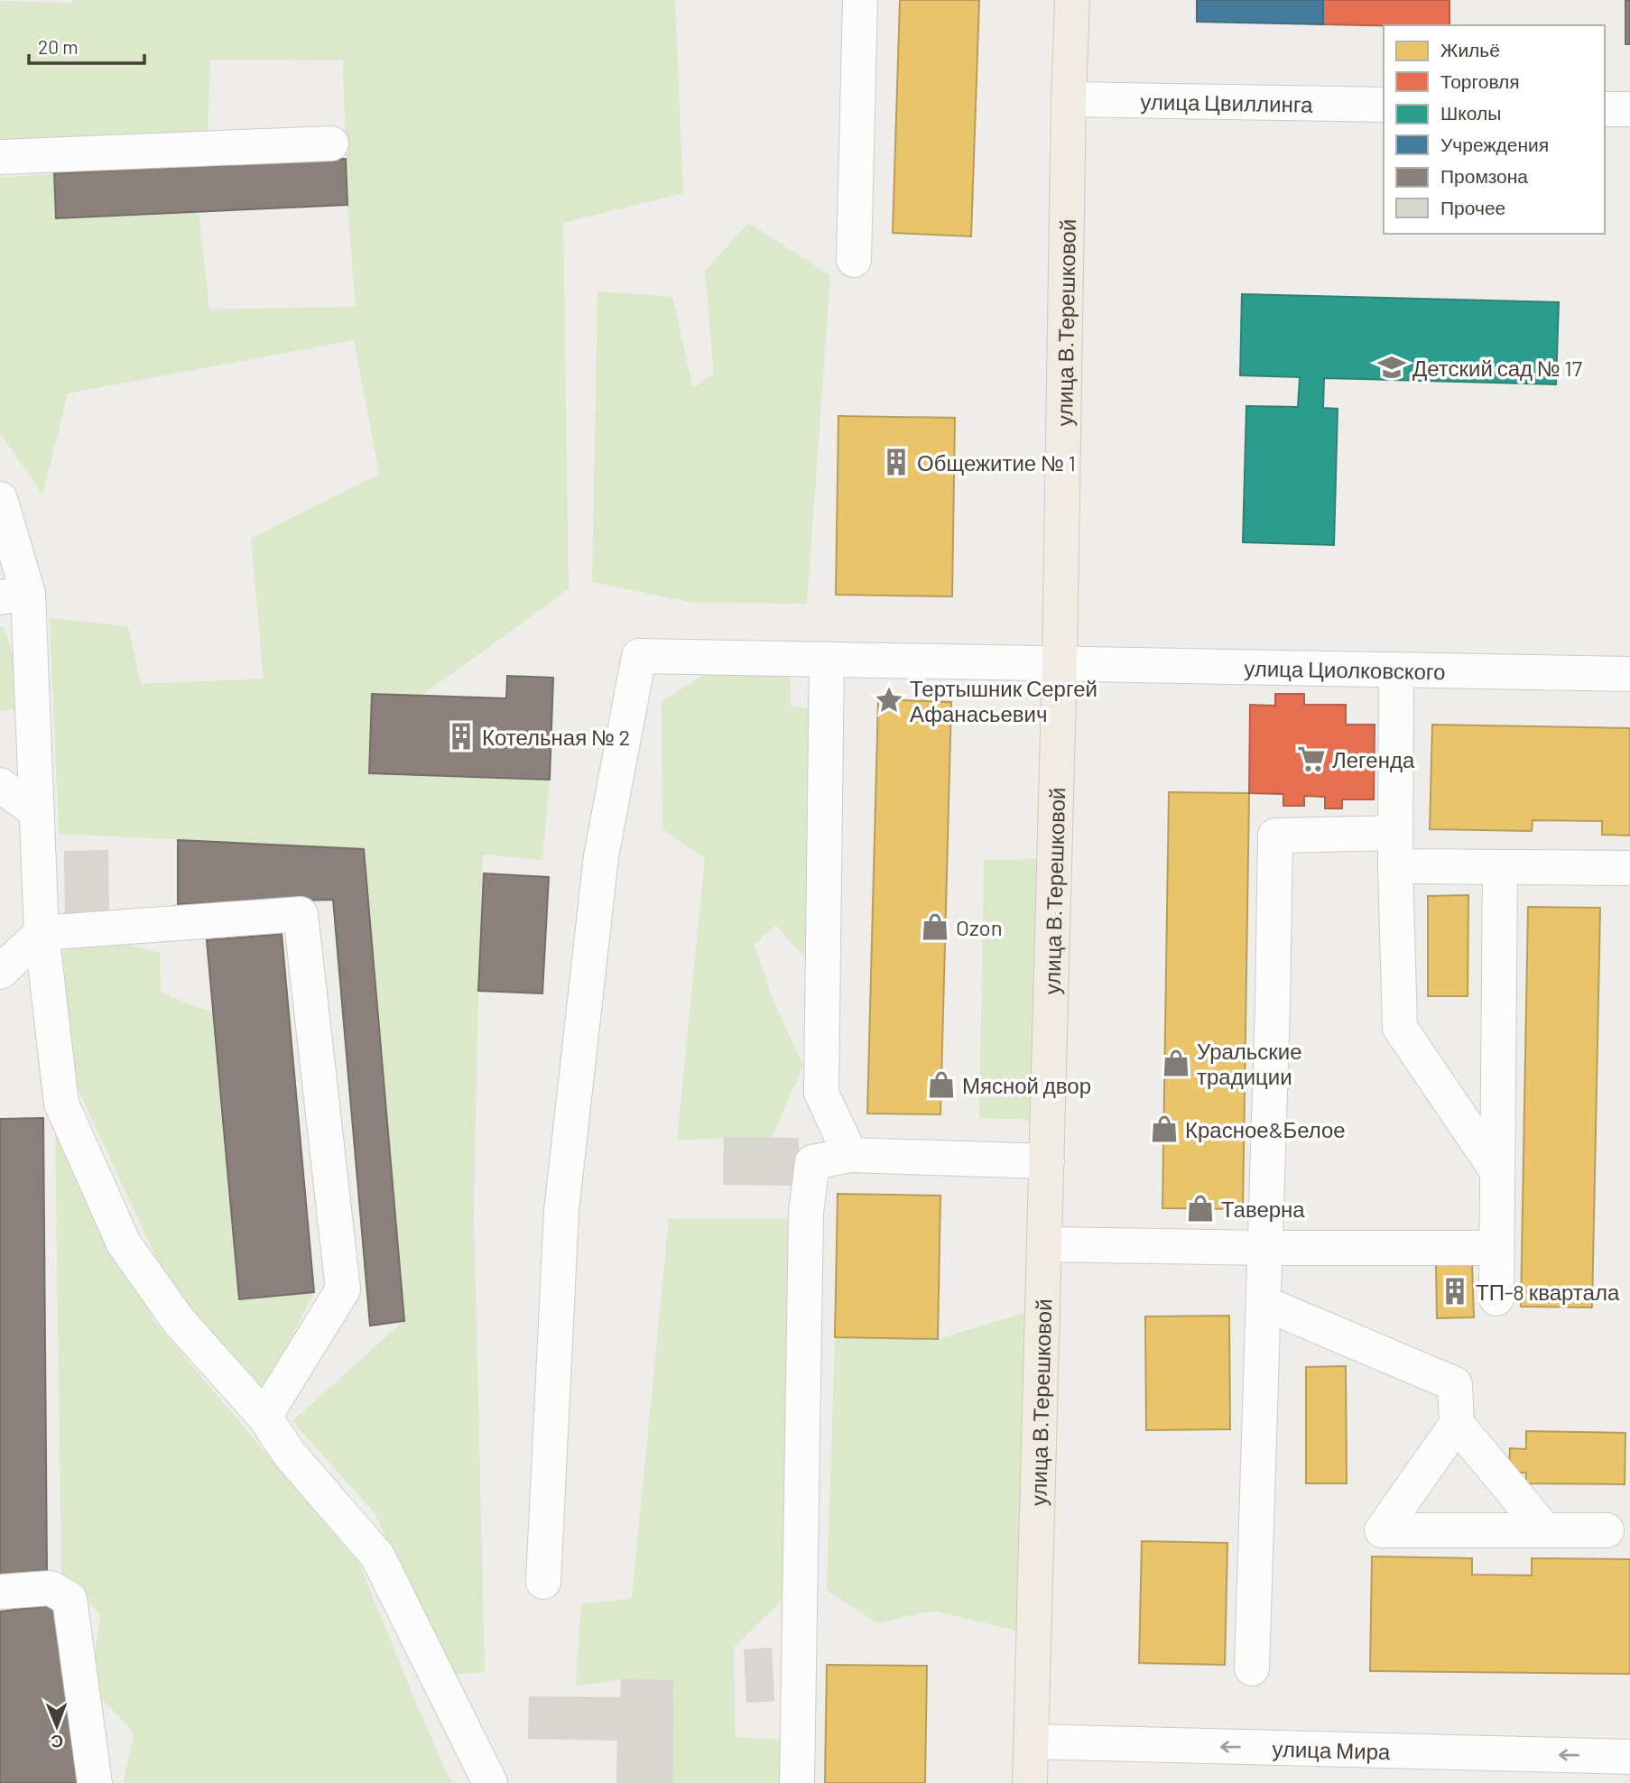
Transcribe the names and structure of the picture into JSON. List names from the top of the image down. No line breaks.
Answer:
{"streets":{"main road":["улица В.Терешковой"],"street":["улица Цвиллинга","улица Циолковского","улица Мира"]},"crossings":[["улица Цвиллинга","улица В.Терешковой"],["улица В.Терешковой","улица Циолковского"],["улица В.Терешковой","улица Мира"]],"one_way":["улица Мира"],"places":{"school or university":["Детский сад № 17"],"building":["Общежитие № 1","Котельная № 2","ТП-8 квартала"],"place":["Тертышник Сергей Афанасьевич"],"supermarket":["Легенда"],"shop":["Ozon","Уральские традиции","Мясной двор","Красное&Белое","Таверна"]},"legend":["Жильё","Торговля","Школы","Учреждения","Промзона","Прочее"],"scale_bar":"20 m","north":"bottom"}
